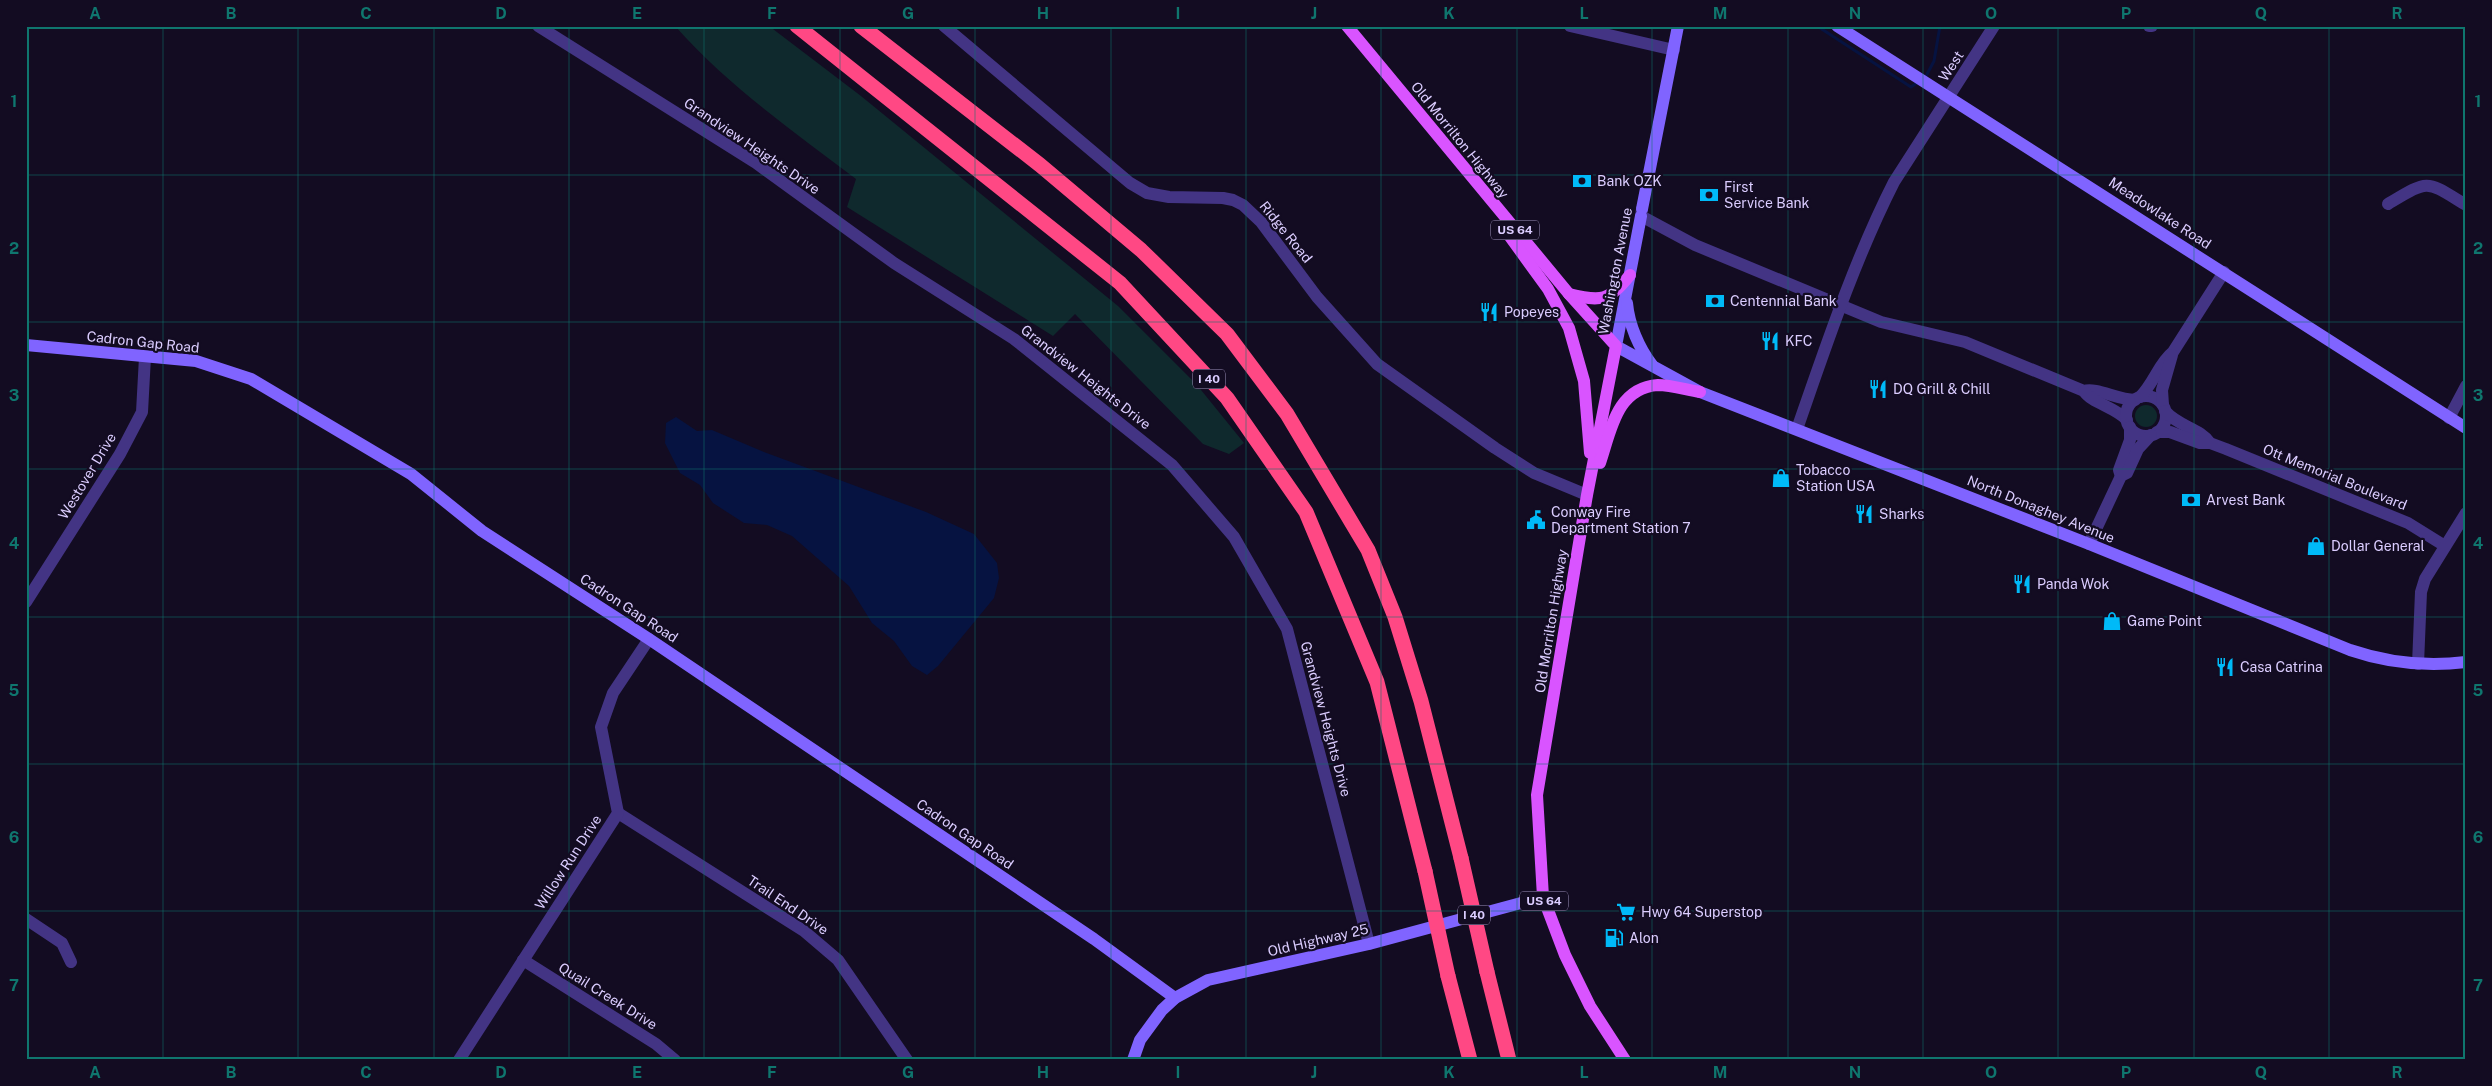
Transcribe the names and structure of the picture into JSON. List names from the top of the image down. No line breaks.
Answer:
{"streets":{"highway":["I 40"],"main road":["Old Morrilton Highway","US 64"],"street":["West","Grandview Heights Drive","Meadowlake Road","Ridge Road","Washington Avenue","Cadron Gap Road","Westover Drive","Ott Memorial Boulevard","North Donaghey Avenue","Willow Run Drive","Trail End Drive","Old Highway 25","Quail Creek Drive"]},"crossings":[["West","Meadowlake Road"],["West","North Donaghey Avenue"],["Old Morrilton Highway","Ridge Road"],["Old Morrilton Highway","Washington Avenue"],["Old Morrilton Highway","North Donaghey Avenue"],["Old Morrilton Highway","Old Highway 25"],["Grandview Heights Drive","Old Highway 25"],["Washington Avenue","North Donaghey Avenue"],["Cadron Gap Road","Westover Drive"],["Cadron Gap Road","Willow Run Drive"],["Cadron Gap Road","Old Highway 25"],["Willow Run Drive","Trail End Drive"],["Willow Run Drive","Quail Creek Drive"]],"places":{"bank":["Bank OZK","First Service Bank","Centennial Bank","Arvest Bank"],"restaurant":["Popeyes","KFC","DQ Grill & Chill","Sharks","Panda Wok","Casa Catrina"],"shop":["Tobacco Station USA","Dollar General","Game Point"],"public building":["Conway Fire Department Station 7"],"supermarket":["Hwy 64 Superstop"],"fuel station":["Alon"]},"grid":{"columns":["A","B","C","D","E","F","G","H","I","J","K","L","M","N","O","P","Q","R"],"rows":["1","2","3","4","5","6","7"]}}
